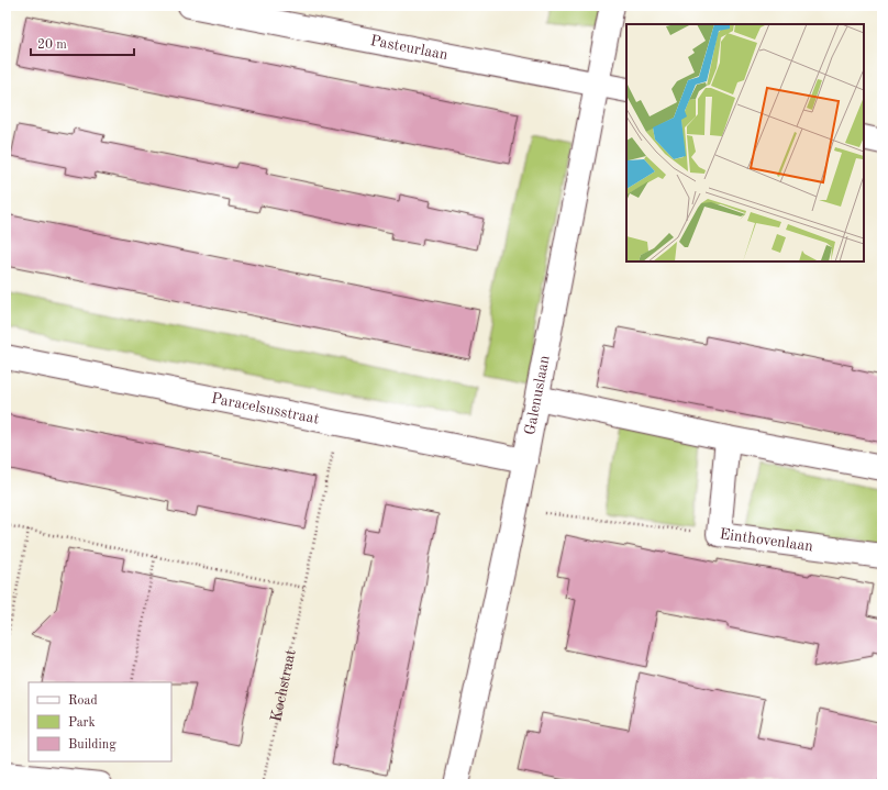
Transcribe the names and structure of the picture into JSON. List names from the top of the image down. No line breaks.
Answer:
{"streets":{"street":["Pasteurlaan","Galenuslaan","Paracelsusstraat","Einthovenlaan"],"path":["Kochstraat"]},"crossings":[["Pasteurlaan","Galenuslaan"],["Galenuslaan","Paracelsusstraat"],["Paracelsusstraat","Kochstraat"]],"legend":["Road","Park","Building"],"scale_bar":"20 m"}
